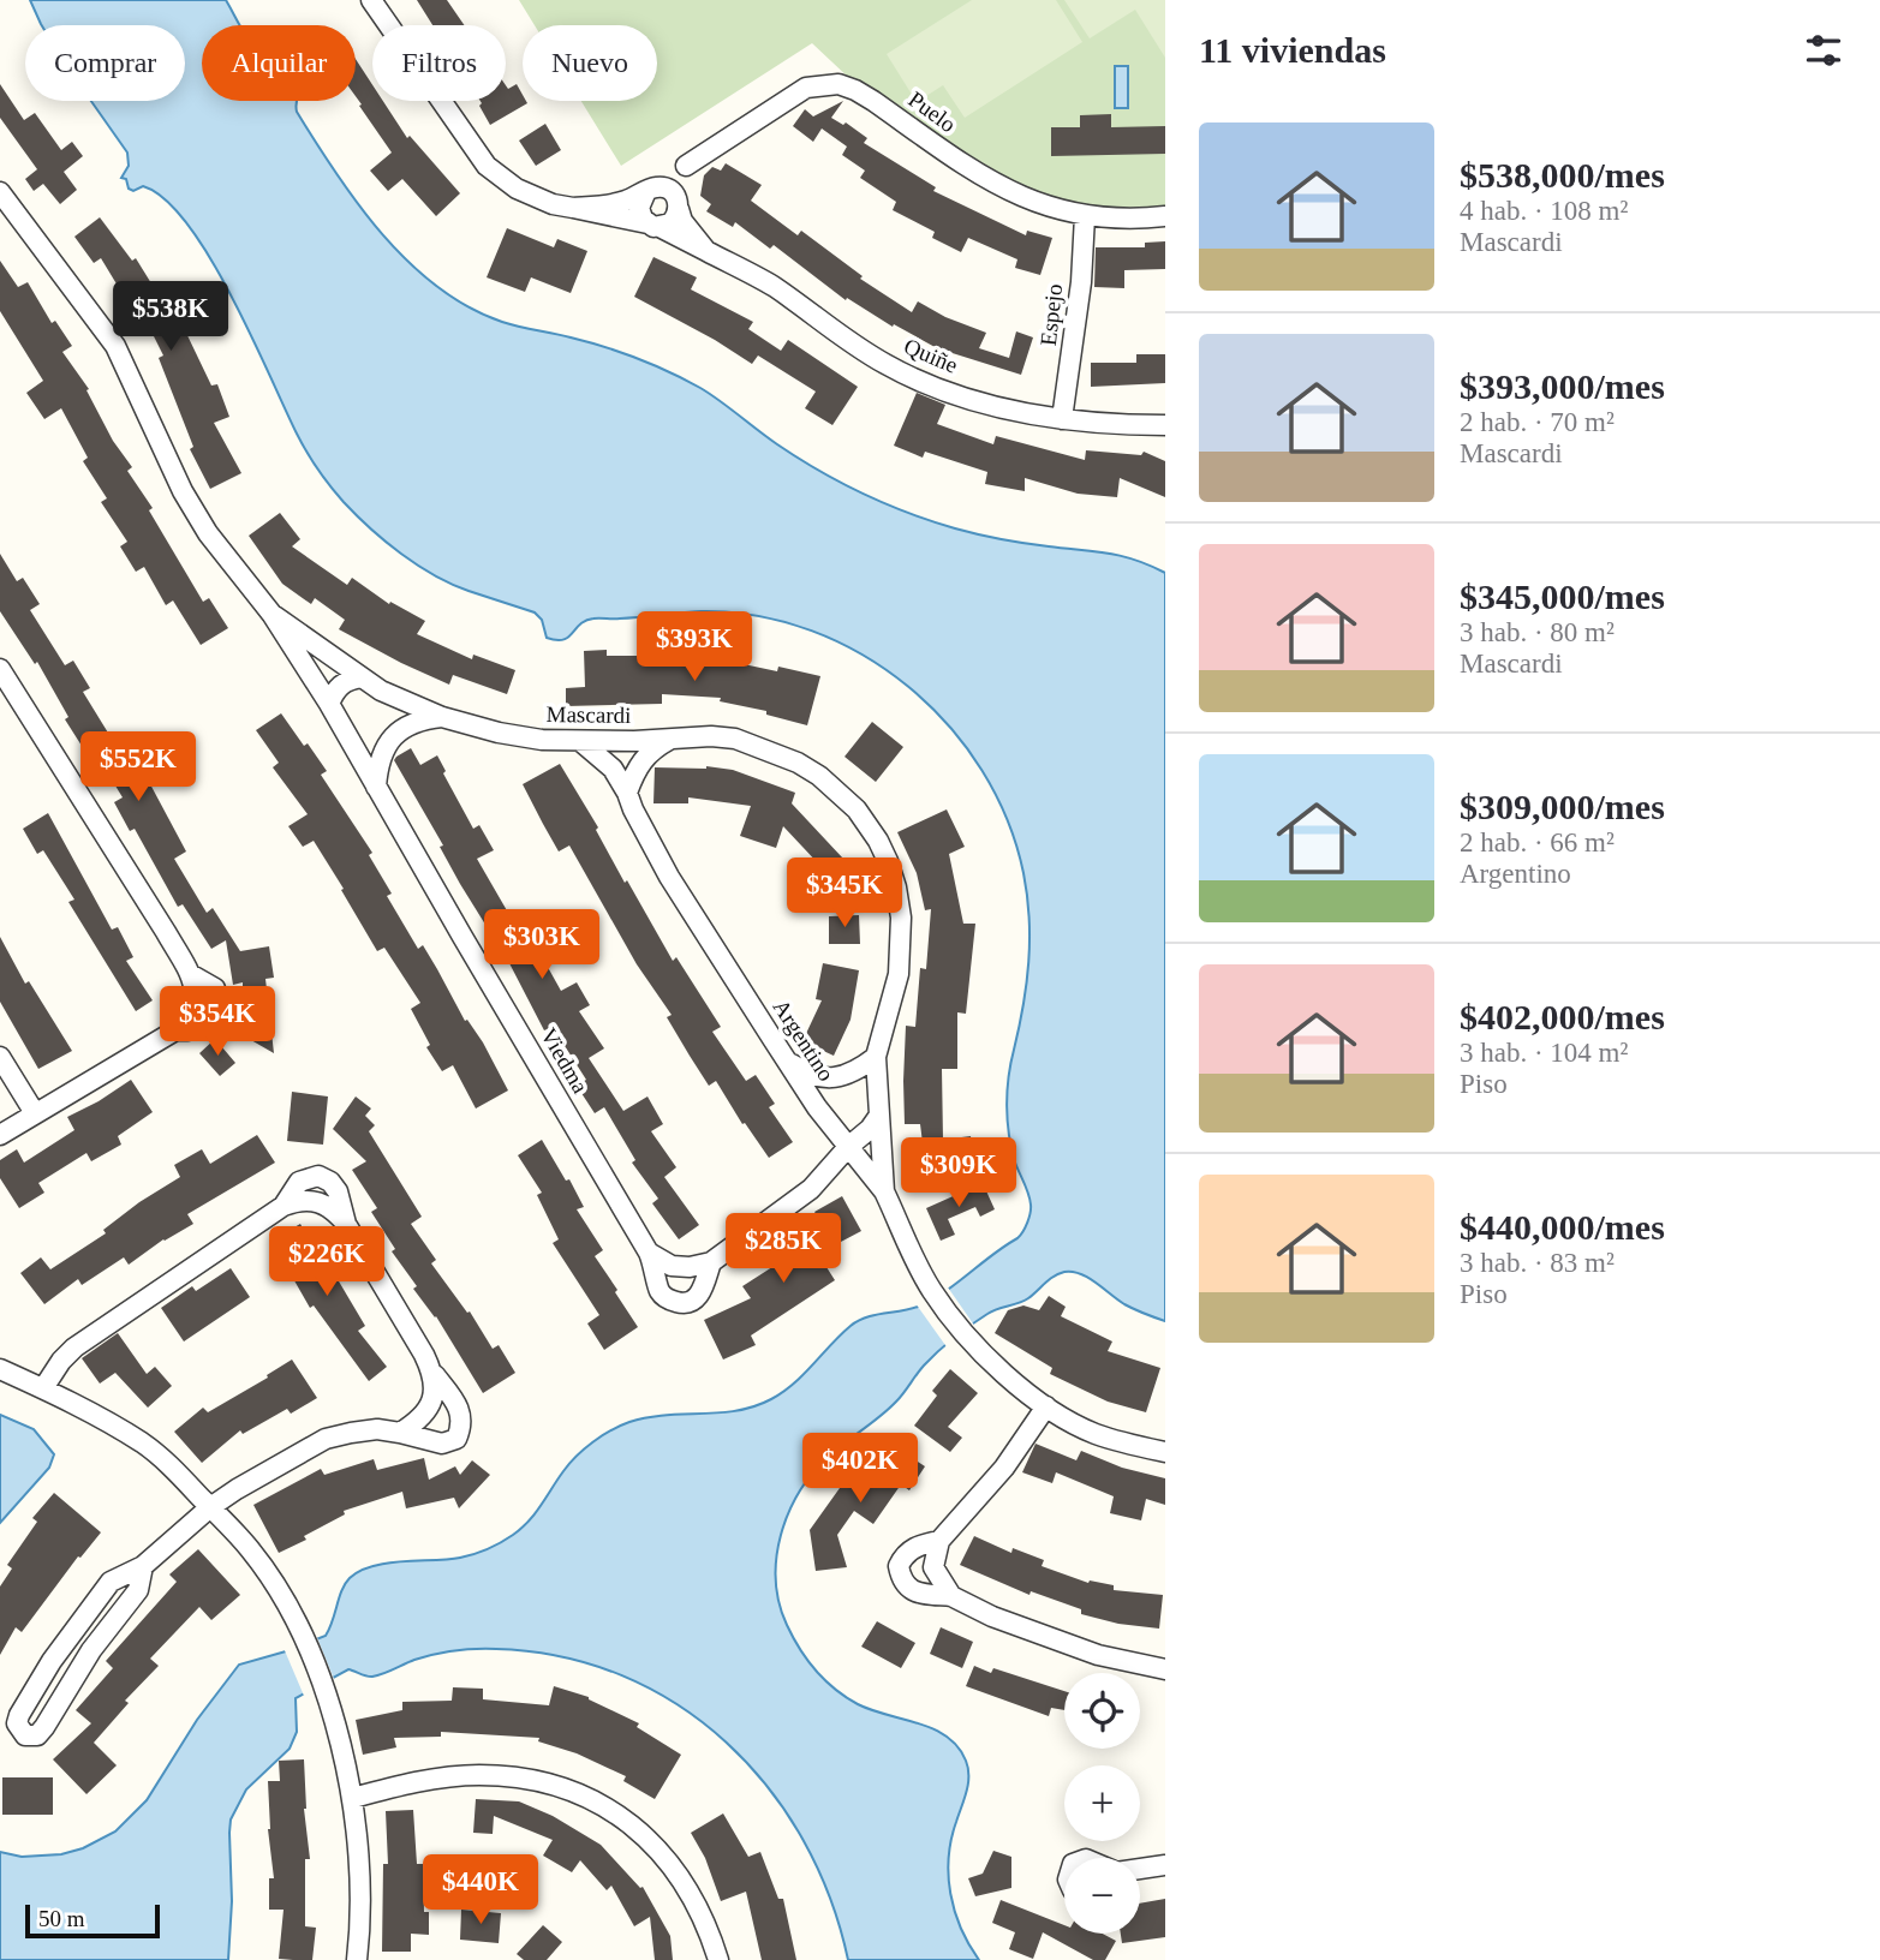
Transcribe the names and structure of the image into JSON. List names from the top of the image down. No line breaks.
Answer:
{"streets":{"street":["Puelo","Espejo","Quiñe","Mascardi","Argentino","Viedma"]},"crossings":[["Puelo","Espejo"],["Puelo","Quiñe"],["Espejo","Quiñe"],["Mascardi","Argentino"],["Mascardi","Viedma"]],"scale_bar":"50 m","page":{"heading":"11 viviendas","chip":["Comprar","Alquilar","Filtros","Nuevo"],"list":[{"name":"$538,000/mes","note":"4 hab. · 108 m² · Mascardi"},{"name":"$393,000/mes","note":"2 hab. · 70 m² · Mascardi"},{"name":"$345,000/mes","note":"3 hab. · 80 m² · Mascardi"},{"name":"$309,000/mes","note":"2 hab. · 66 m² · Argentino"},{"name":"$402,000/mes","note":"3 hab. · 104 m² · Piso"},{"name":"$440,000/mes","note":"3 hab. · 83 m² · Piso"}],"price":["$538K","$393K","$552K","$345K","$303K","$354K","$309K","$285K","$226K","$402K","$440K"],"map_buttons":["+","−"],"scale":"50 m"}}
